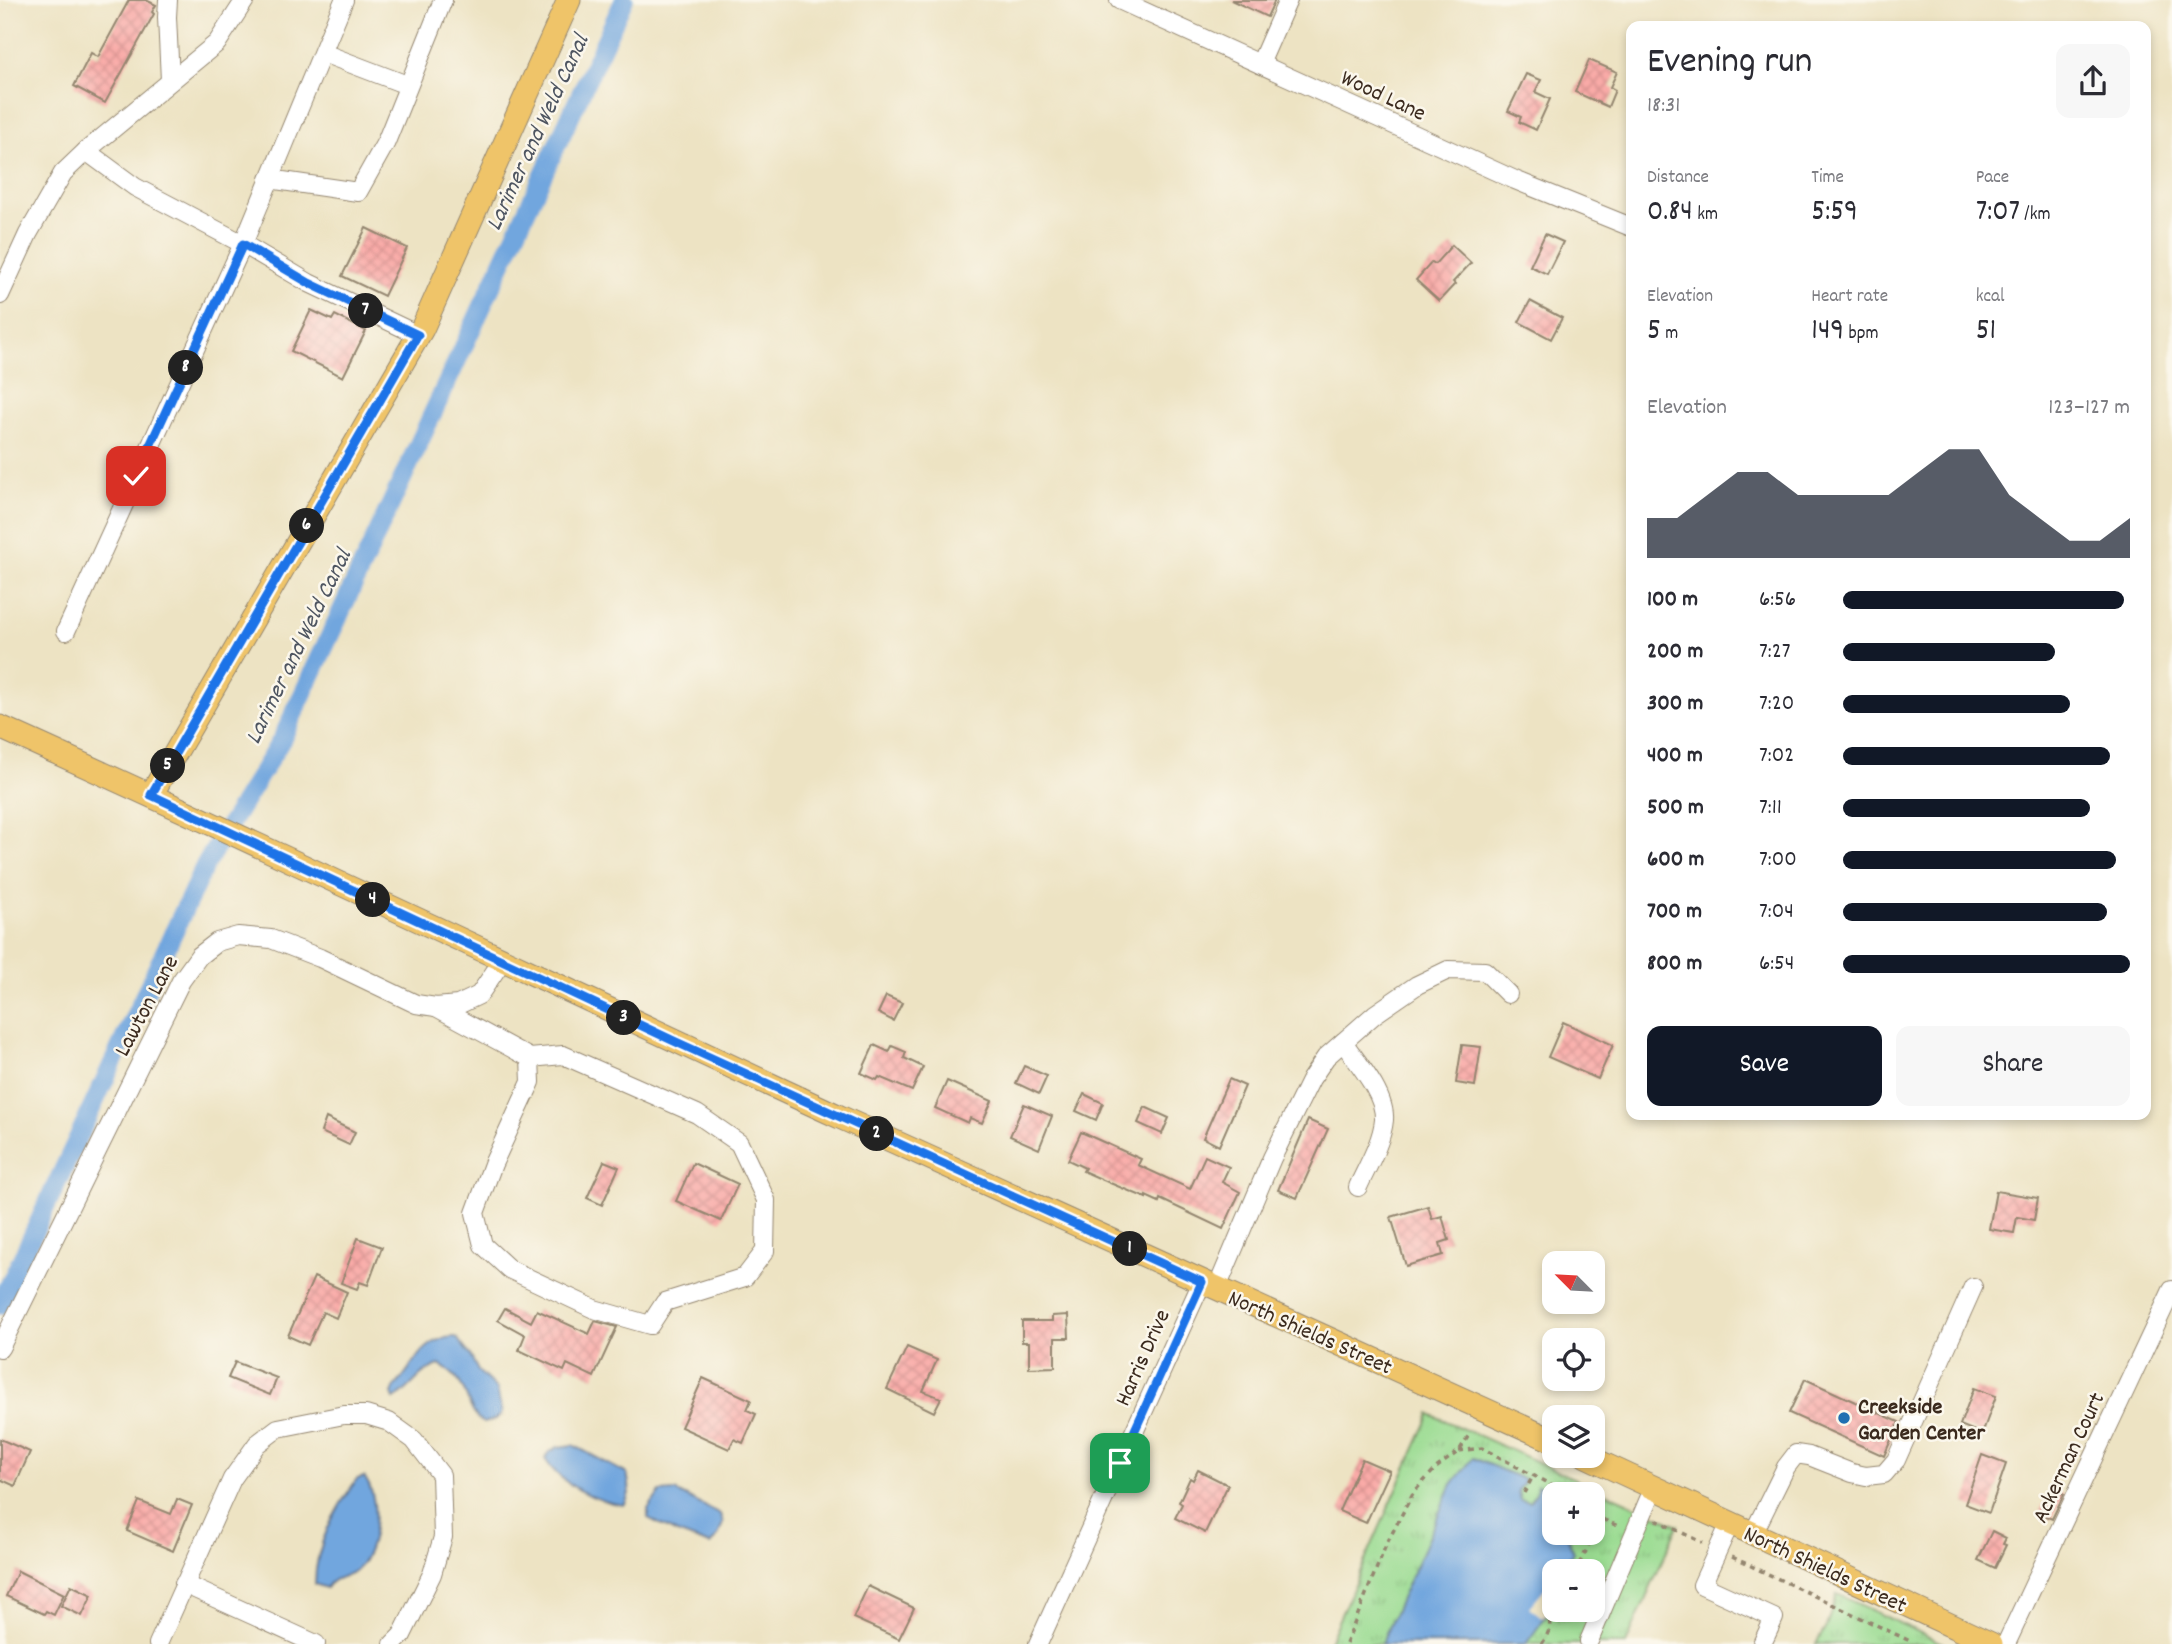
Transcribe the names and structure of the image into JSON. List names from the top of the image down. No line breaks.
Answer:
{"streets":{"main road":["North Shields Street"],"street":["Wood Lane","Lawton Lane","Harris Drive","Ackerman Court"]},"crossings":[["Lawton Lane","North Shields Street"],["North Shields Street","Harris Drive"]],"water":["Larimer and Weld Canal"],"places":["Creekside Garden Center"],"north":"top left","page":{"heading":["Evening run","18:31"],"stats":[["Distance","0.84 km"],["Time","5:59"],["Pace","7:07 /km"],["Elevation","5 m"],["Heart rate","149 bpm"],["kcal","51"]],"pins":["7","8","6","5","4","3","2","1"],"chart":["Elevation","123–127 m"],"list":[{"name":"100 m","note":"6:56"},{"name":"200 m","note":"7:27"},{"name":"300 m","note":"7:20"},{"name":"400 m","note":"7:02"},{"name":"500 m","note":"7:11"},{"name":"600 m","note":"7:00"},{"name":"700 m","note":"7:04"},{"name":"800 m","note":"6:54"}],"buttons":["Save","Share"],"map_buttons":["+","−"]}}
